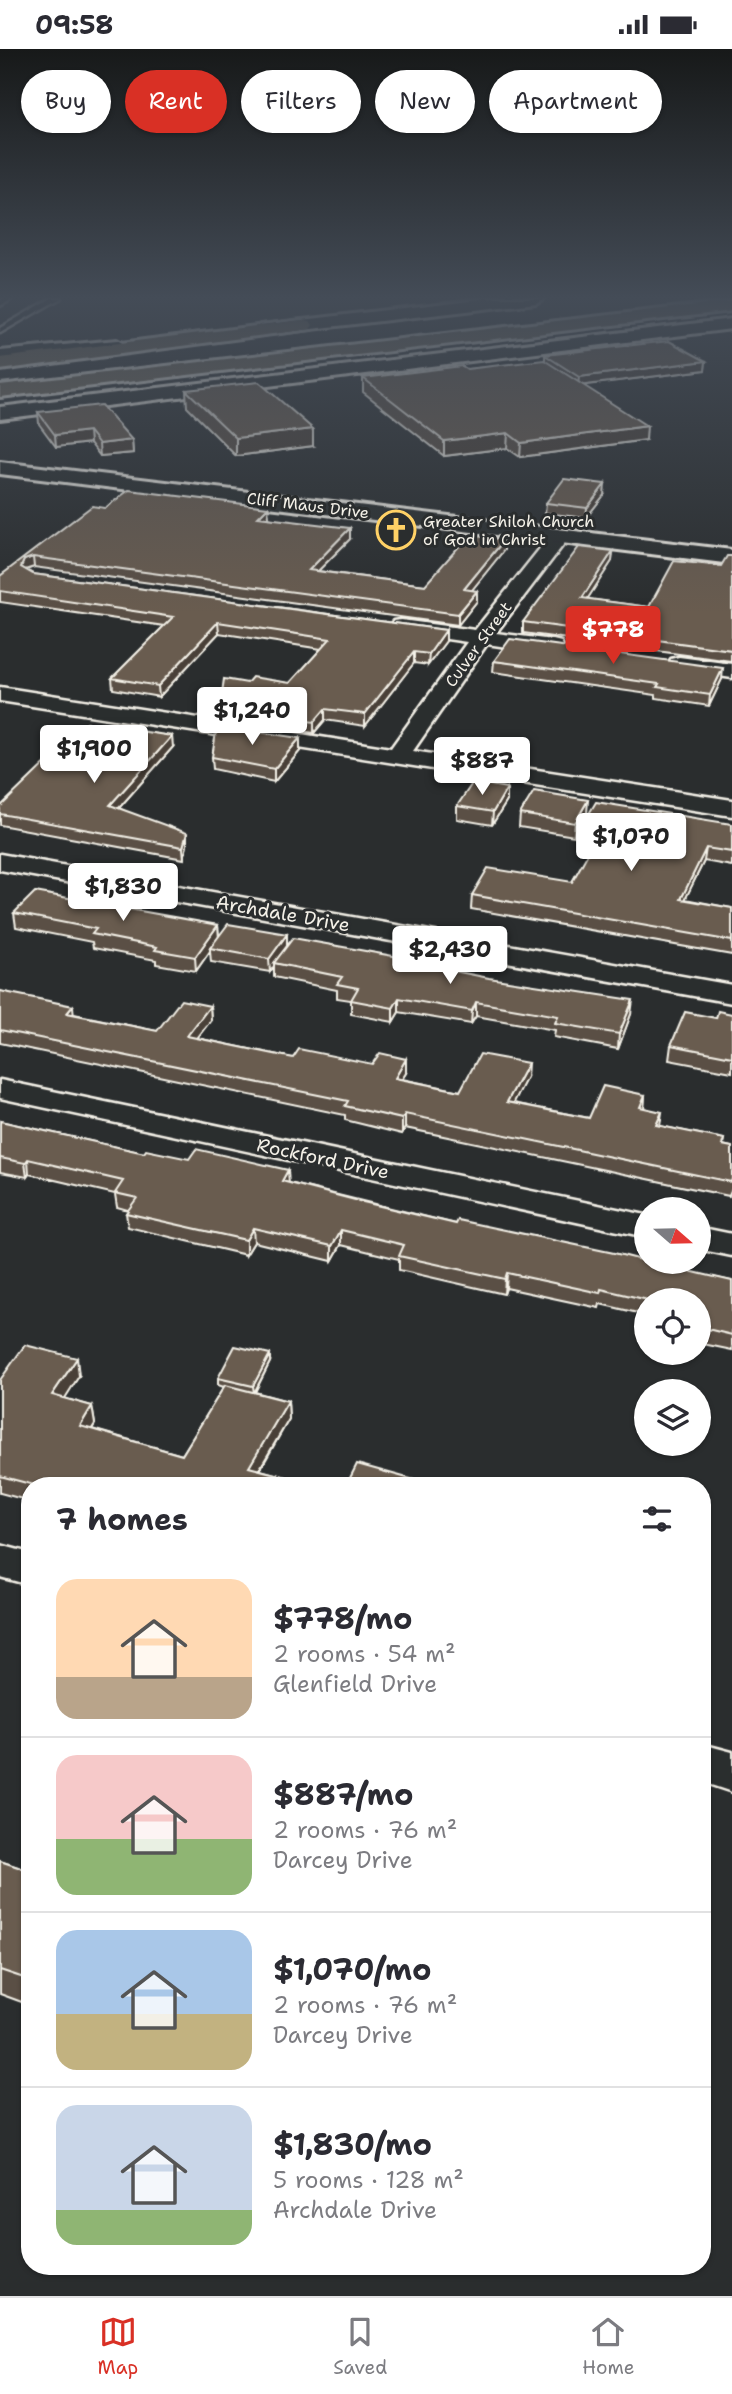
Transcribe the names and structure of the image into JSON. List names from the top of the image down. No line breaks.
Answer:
{"streets":{"main road":["Cliff Maus Drive"],"street":["Culver Street","Archdale Drive","Rockford Drive"]},"crossings":[["Cliff Maus Drive","Culver Street"]],"places":{"church":["Greater Shiloh Church of God in Christ"]},"north":"right","page":{"status":"09:58","chip":["Buy","Rent","Filters","New","Apartment"],"price":["$778","$1,240","$1,900","$887","$1,070","$1,830","$2,430"],"heading":"7 homes","list":[{"name":"$778/mo","note":"2 rooms · 54 m² · Glenfield Drive"},{"name":"$887/mo","note":"2 rooms · 76 m² · Darcey Drive"},{"name":"$1,070/mo","note":"2 rooms · 76 m² · Darcey Drive"},{"name":"$1,830/mo","note":"5 rooms · 128 m² · Archdale Drive"}],"tabs":["Map","Saved","Home"]}}
